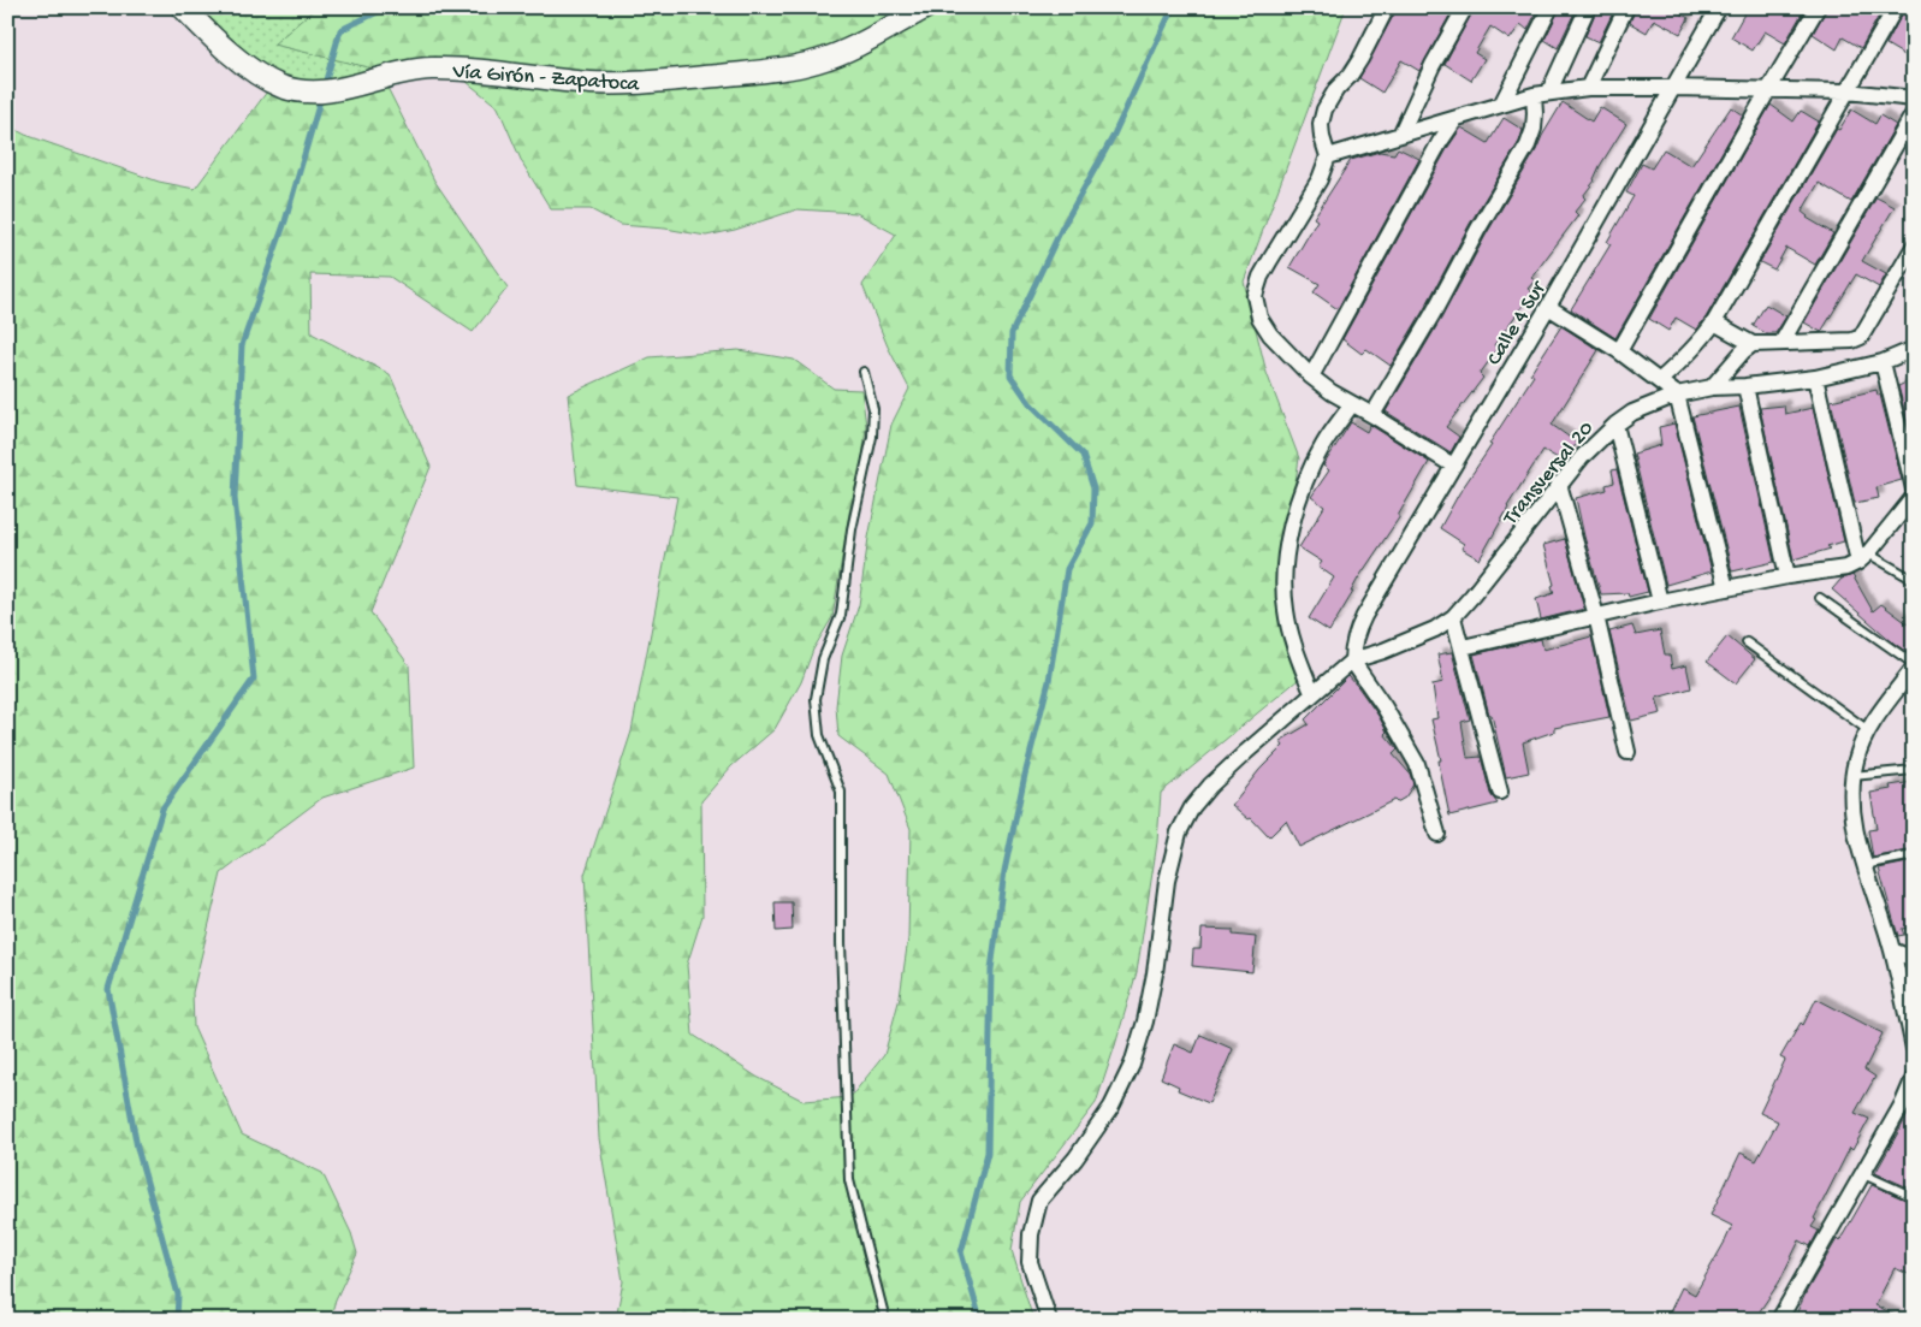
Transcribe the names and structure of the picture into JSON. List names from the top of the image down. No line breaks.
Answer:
{"streets":{"main road":["Vía Girón - Zapatoca"],"street":["Calle 4 Sur","Transversal 20"]},"crossings":[["Calle 4 Sur","Transversal 20"]]}
